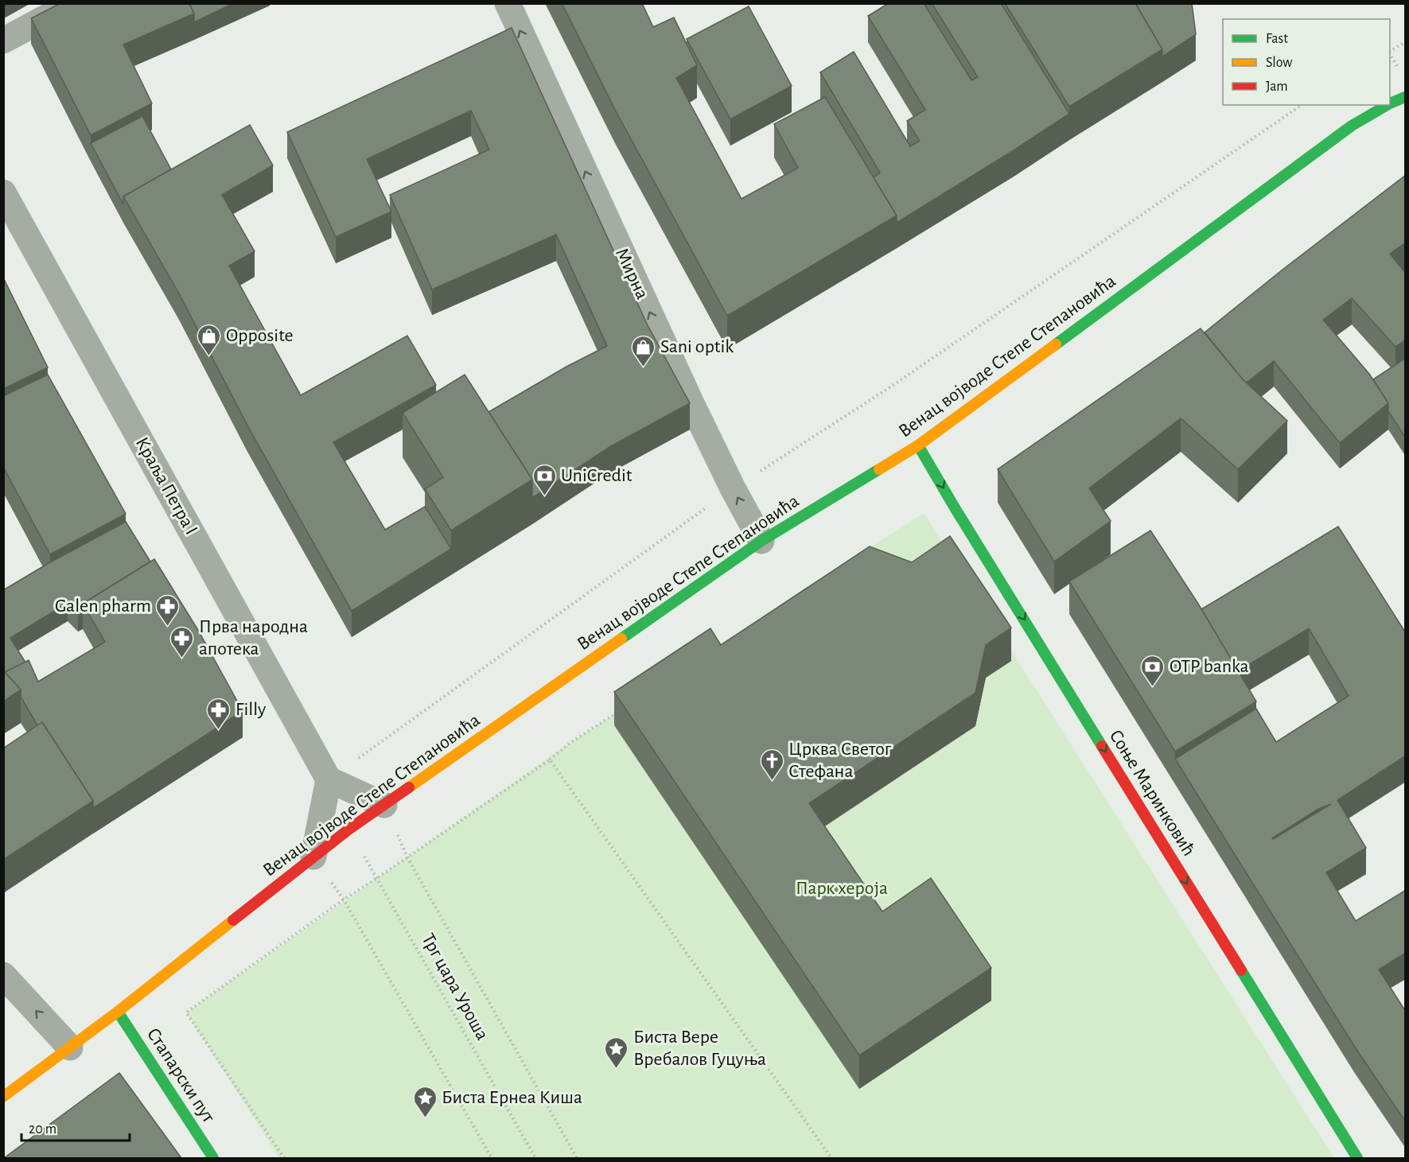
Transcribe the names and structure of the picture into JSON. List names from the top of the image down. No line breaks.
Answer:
{"streets":{"main road":["Венац војводе Степе Степановића","Соње Маринковић","Стапарски пут"],"street":["Мирна","Краља Петра I"],"path":["Трг цара Уроша"]},"crossings":[["Мирна","Венац војводе Степе Степановића"],["Венац војводе Степе Степановића","Соње Маринковић"],["Венац војводе Степе Степановића","Трг цара Уроша"],["Венац војводе Степе Степановића","Стапарски пут"]],"one_way":["Мирна","Соње Маринковић"],"parks":["Парк хероја"],"places":{"shop":["Opposite","Sani optik"],"bank":["UniCredit","OTP banka"],"pharmacy":["Galen pharm","Прва народна апотека","Filly"],"church":["Црква Светог Стефана"],"place":["Биста Вере Вребалов Гуцуња","Биста Ернеа Киша"]},"legend":["Fast","Slow","Jam"],"scale_bar":"20 m"}
